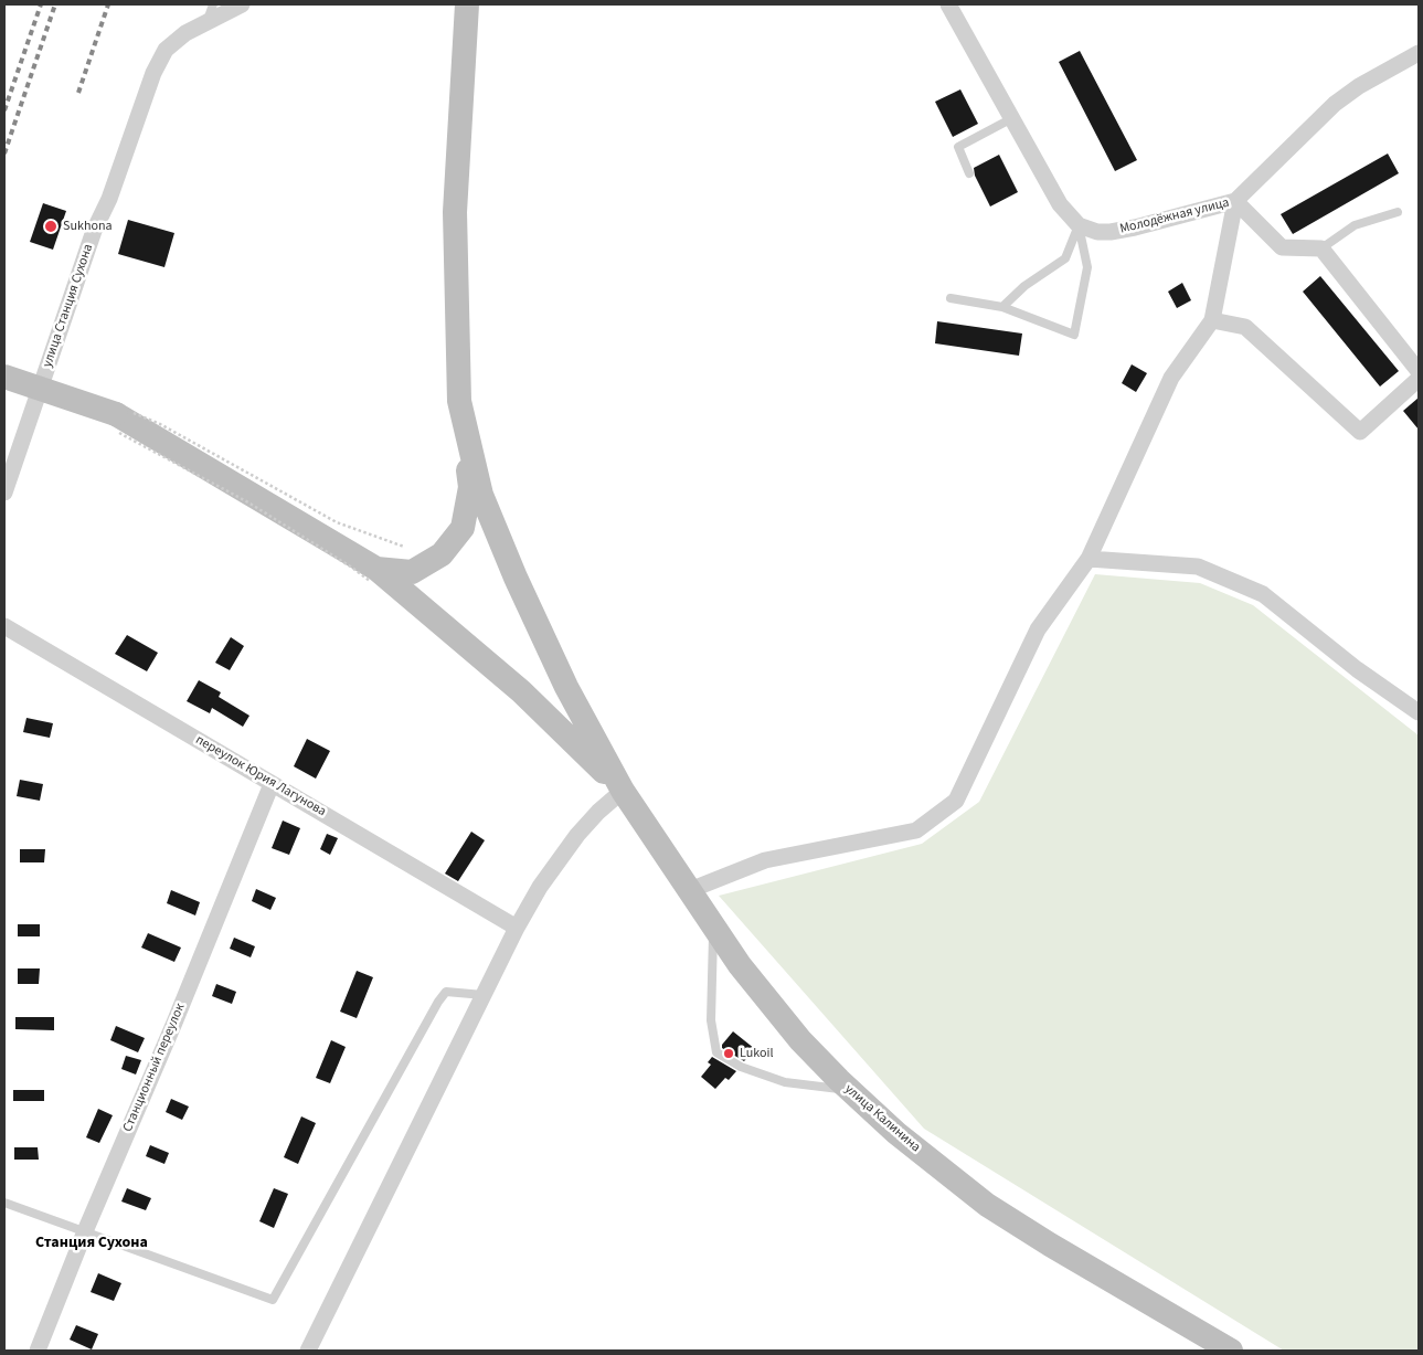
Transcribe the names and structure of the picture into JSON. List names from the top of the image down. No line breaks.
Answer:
{"streets":{"main road":["улица Калинина"],"street":["Молодёжная улица","улица Станция Сухона","переулок Юрия Лагунова","Станционный переулок"]},"crossings":[["переулок Юрия Лагунова","Станционный переулок"]],"districts":["Станция Сухона"],"places":["Sukhona","Lukoil"]}
